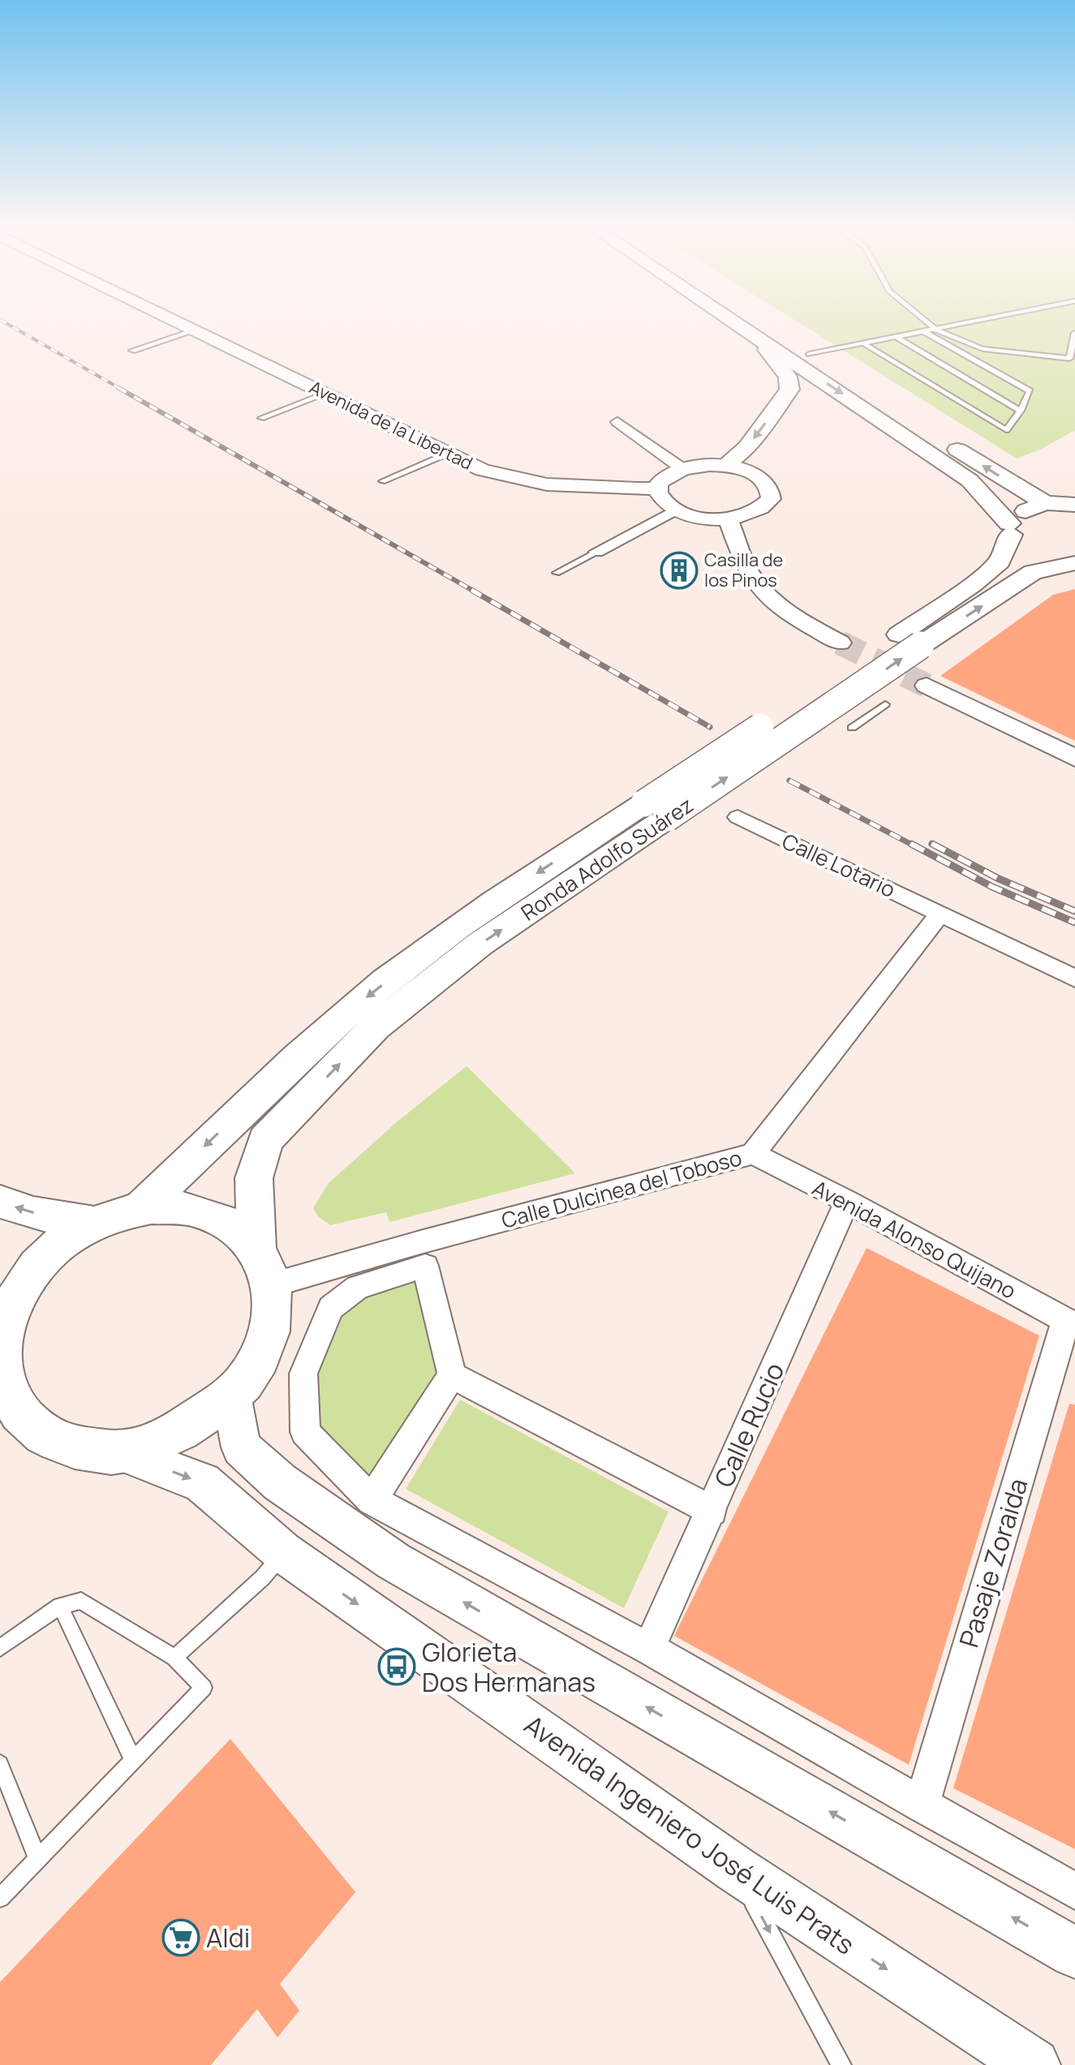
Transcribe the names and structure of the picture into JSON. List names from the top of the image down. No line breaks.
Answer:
{"streets":{"main road":["Avenida de la Libertad","Ronda Adolfo Suárez","Avenida Ingeniero José Luis Prats"],"street":["Calle Lotario","Calle Dulcinea del Toboso","Avenida Alonso Quijano","Calle Rucio","Pasaje Zoraida"]},"crossings":[["Ronda Adolfo Suárez","Calle Dulcinea del Toboso"],["Ronda Adolfo Suárez","Avenida Ingeniero José Luis Prats"],["Calle Lotario","Calle Dulcinea del Toboso"],["Calle Dulcinea del Toboso","Avenida Alonso Quijano"],["Avenida Alonso Quijano","Calle Rucio"],["Avenida Alonso Quijano","Pasaje Zoraida"]],"places":{"building":["Casilla de los Pinos"],"bus stop":["Glorieta Dos Hermanas"],"supermarket":["Aldi"]}}
